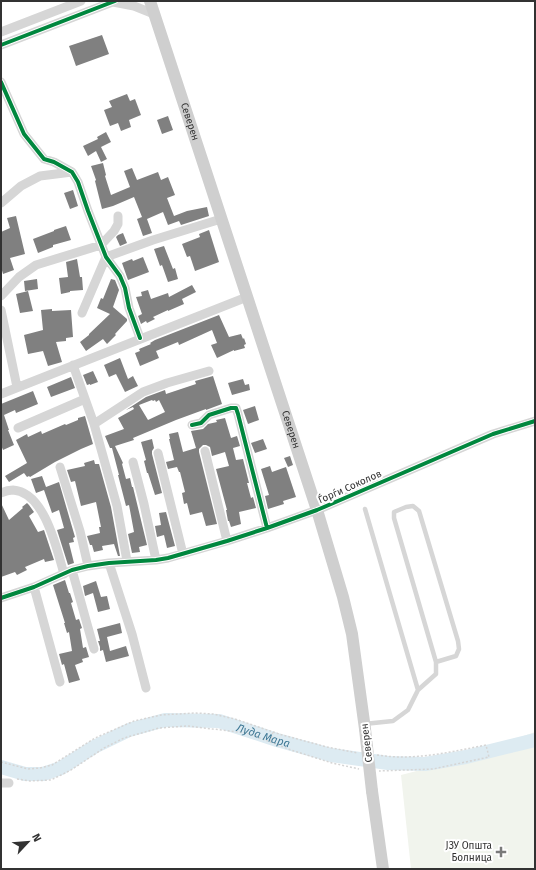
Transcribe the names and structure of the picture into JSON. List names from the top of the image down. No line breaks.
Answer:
{"streets":{"main road":["Северен"],"street":["Ѓорѓи Соколов"]},"crossings":[["Северен","Ѓорѓи Соколов"]],"water":["Луда Мара"],"places":{"health":["ЈЗУ Општа Болница"]},"north":"top right"}
